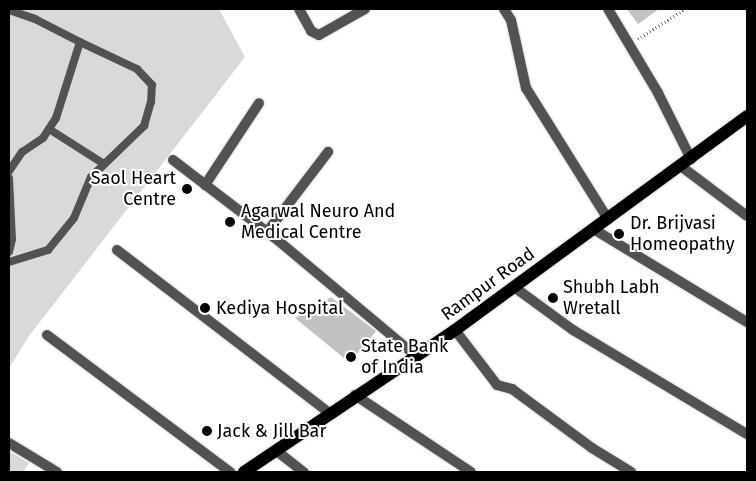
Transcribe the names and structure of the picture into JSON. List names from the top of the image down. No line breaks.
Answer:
{"streets":{"main road":["Rampur Road"]},"places":["Saol Heart Centre","Agarwal Neuro And Medical Centre","Dr. Brijvasi Homeopathy","Shubh Labh Wretall","Kediya Hospital","State Bank of India","Jack & Jill Bar"]}
